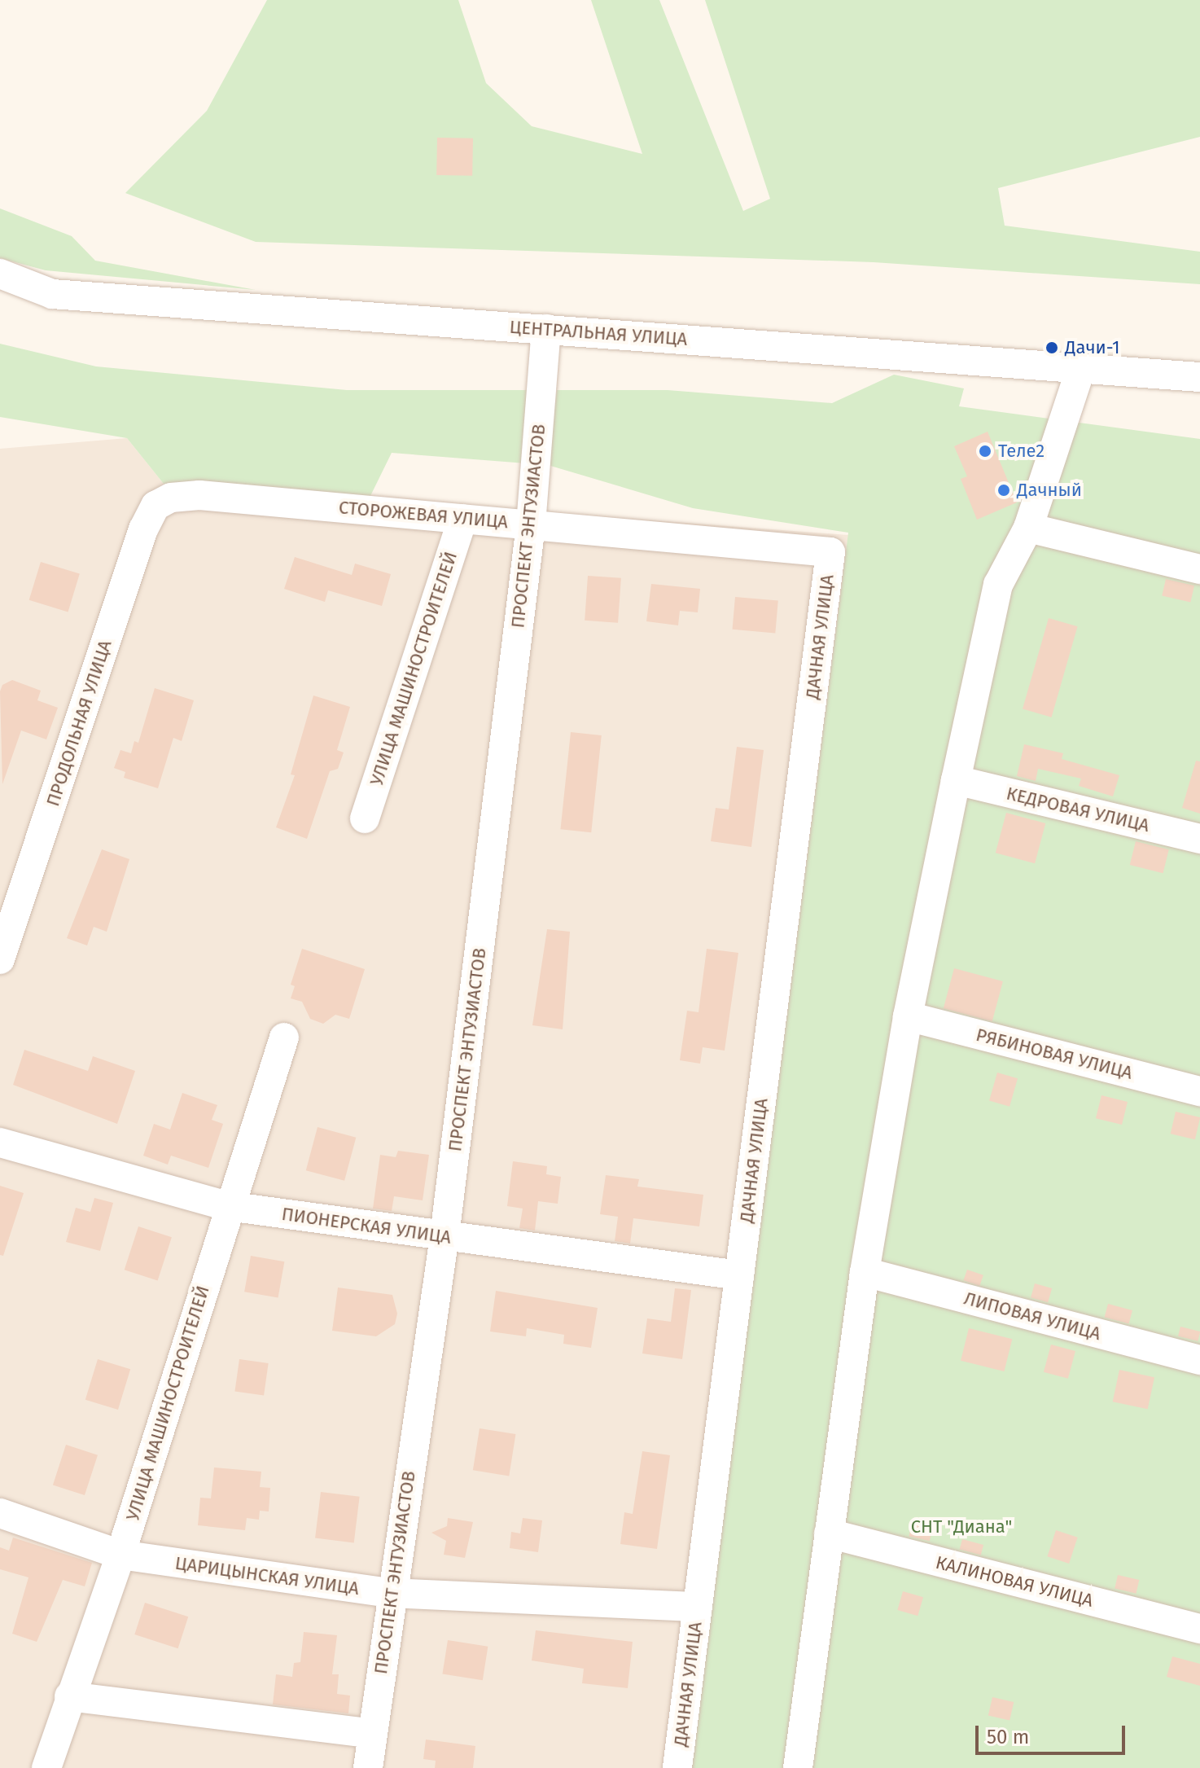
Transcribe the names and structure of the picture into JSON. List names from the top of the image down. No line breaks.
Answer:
{"streets":{"street":["ЦЕНТРАЛЬНАЯ УЛИЦА","СТОРОЖЕВАЯ УЛИЦА","ПРОСПЕКТ ЭНТУЗИАСТОВ","ДАЧНАЯ УЛИЦА","УЛИЦА МАШИНОСТРОИТЕЛЕЙ","ПРОДОЛЬНАЯ УЛИЦА","КЕДРОВАЯ УЛИЦА","РЯБИНОВАЯ УЛИЦА","ПИОНЕРСКАЯ УЛИЦА","ЛИПОВАЯ УЛИЦА","ЦАРИЦЫНСКАЯ УЛИЦА","КАЛИНОВАЯ УЛИЦА"]},"crossings":[["ЦЕНТРАЛЬНАЯ УЛИЦА","ПРОСПЕКТ ЭНТУЗИАСТОВ"],["СТОРОЖЕВАЯ УЛИЦА","ПРОСПЕКТ ЭНТУЗИАСТОВ"],["СТОРОЖЕВАЯ УЛИЦА","ДАЧНАЯ УЛИЦА"],["СТОРОЖЕВАЯ УЛИЦА","УЛИЦА МАШИНОСТРОИТЕЛЕЙ"],["СТОРОЖЕВАЯ УЛИЦА","ПРОДОЛЬНАЯ УЛИЦА"],["ПРОСПЕКТ ЭНТУЗИАСТОВ","ПИОНЕРСКАЯ УЛИЦА"],["ПРОСПЕКТ ЭНТУЗИАСТОВ","ЦАРИЦЫНСКАЯ УЛИЦА"],["ДАЧНАЯ УЛИЦА","ПИОНЕРСКАЯ УЛИЦА"],["ДАЧНАЯ УЛИЦА","ЦАРИЦЫНСКАЯ УЛИЦА"],["УЛИЦА МАШИНОСТРОИТЕЛЕЙ","ПИОНЕРСКАЯ УЛИЦА"],["УЛИЦА МАШИНОСТРОИТЕЛЕЙ","ЦАРИЦЫНСКАЯ УЛИЦА"]],"parks":["СНТ \"Диана\""],"places":["Дачи-1","Теле2","Дачный"],"scale_bar":"50 m"}
